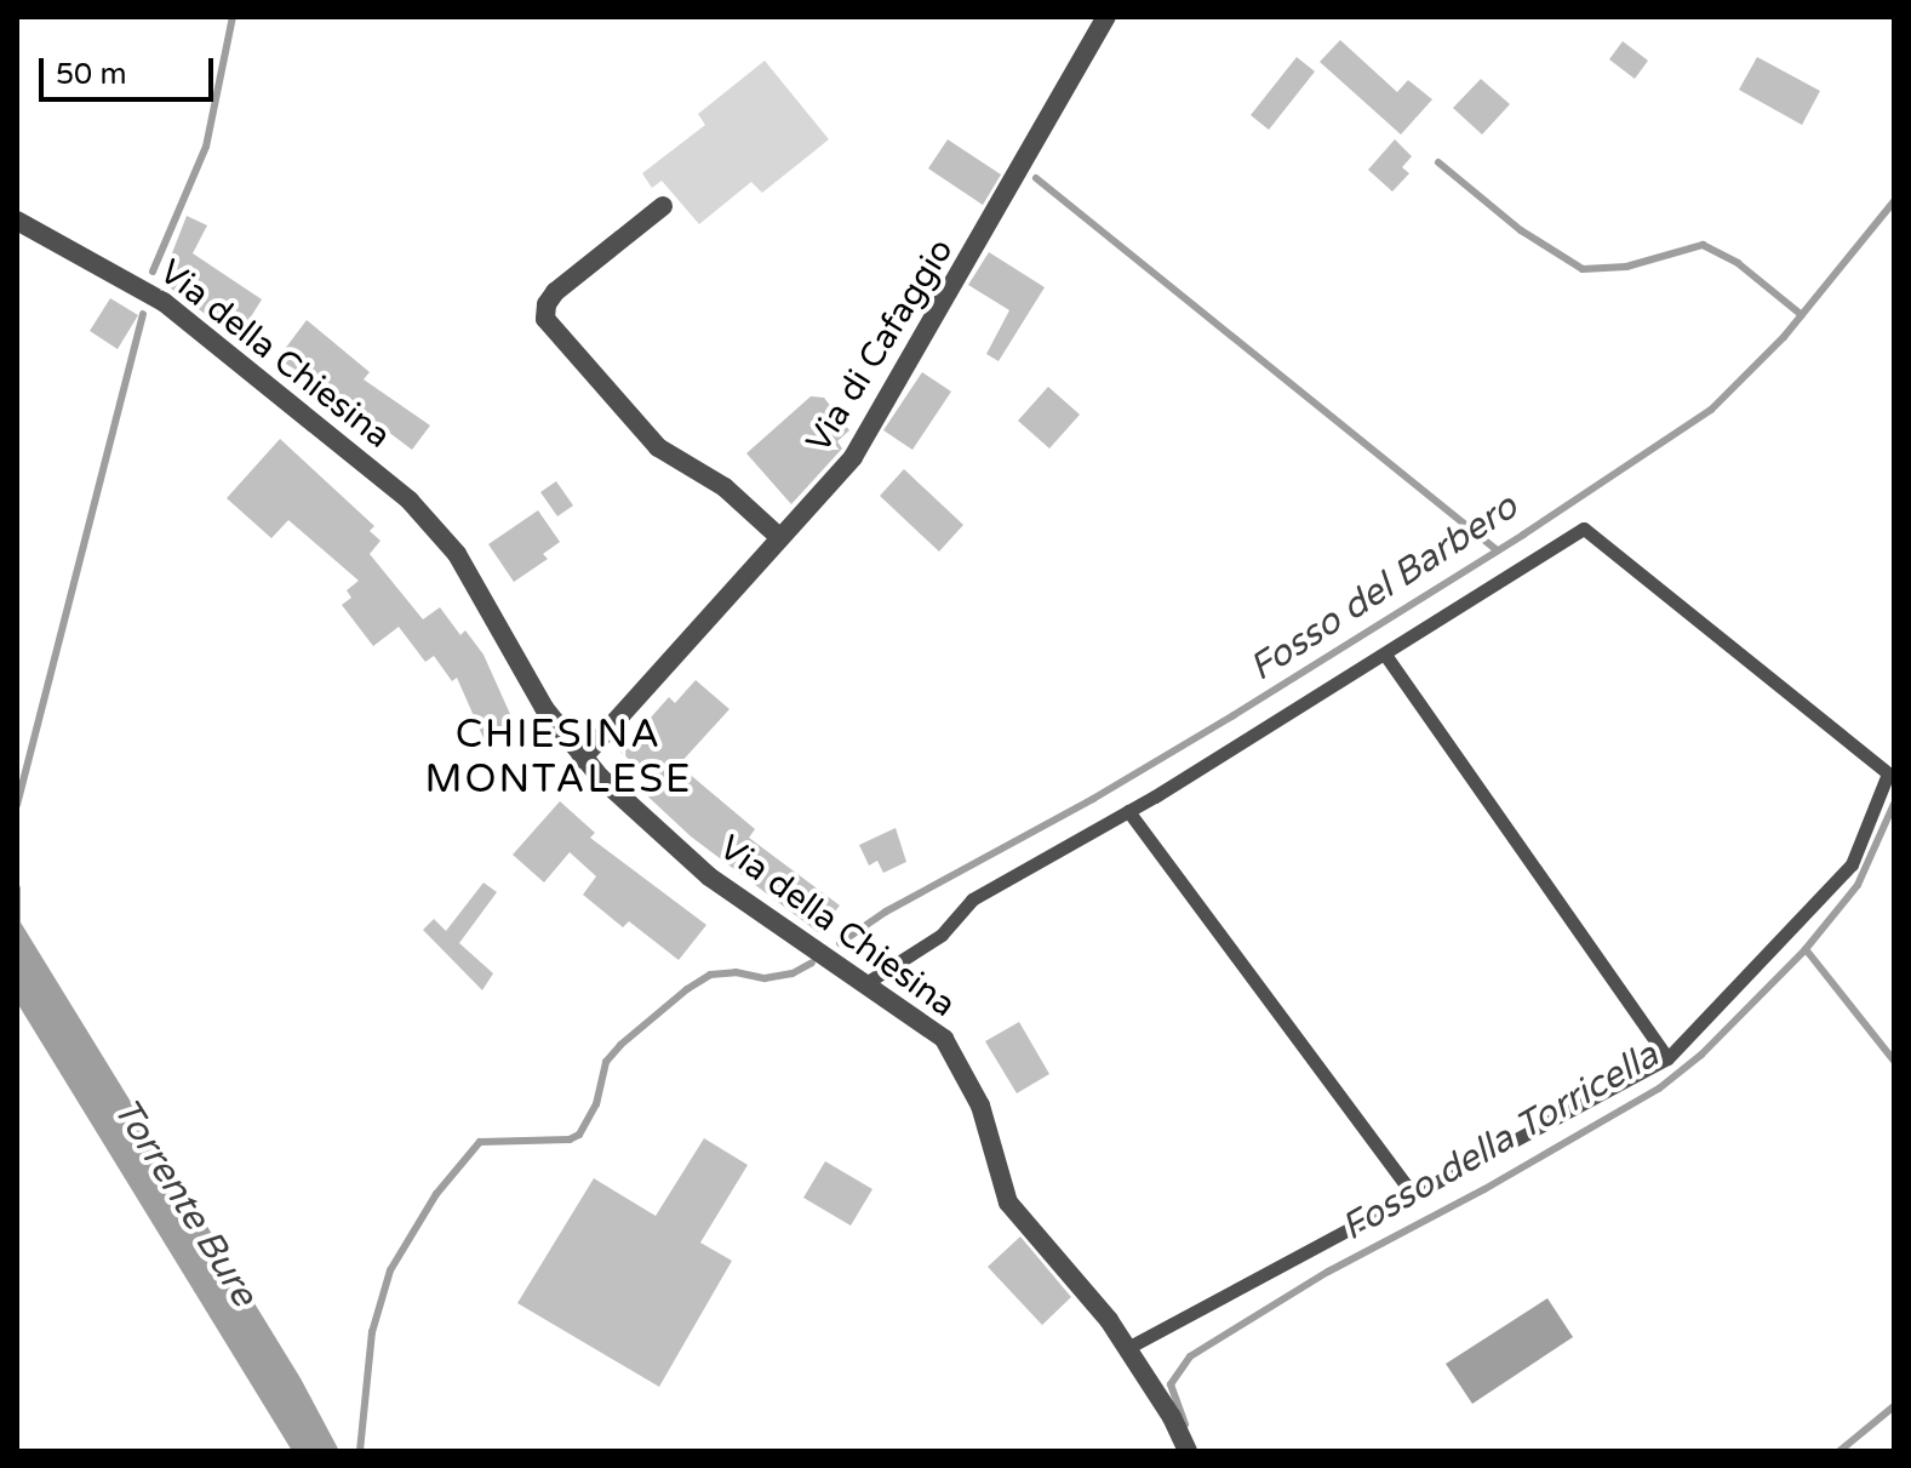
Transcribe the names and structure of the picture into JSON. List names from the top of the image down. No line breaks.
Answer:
{"streets":{"street":["Via di Cafaggio","Via della Chiesina"]},"crossings":[["Via di Cafaggio","Via della Chiesina"]],"districts":["CHIESINA MONTALESE"],"water":["Fosso del Barbero","Fosso della Torricella","Torrente Bure"],"scale_bar":"50 m"}
